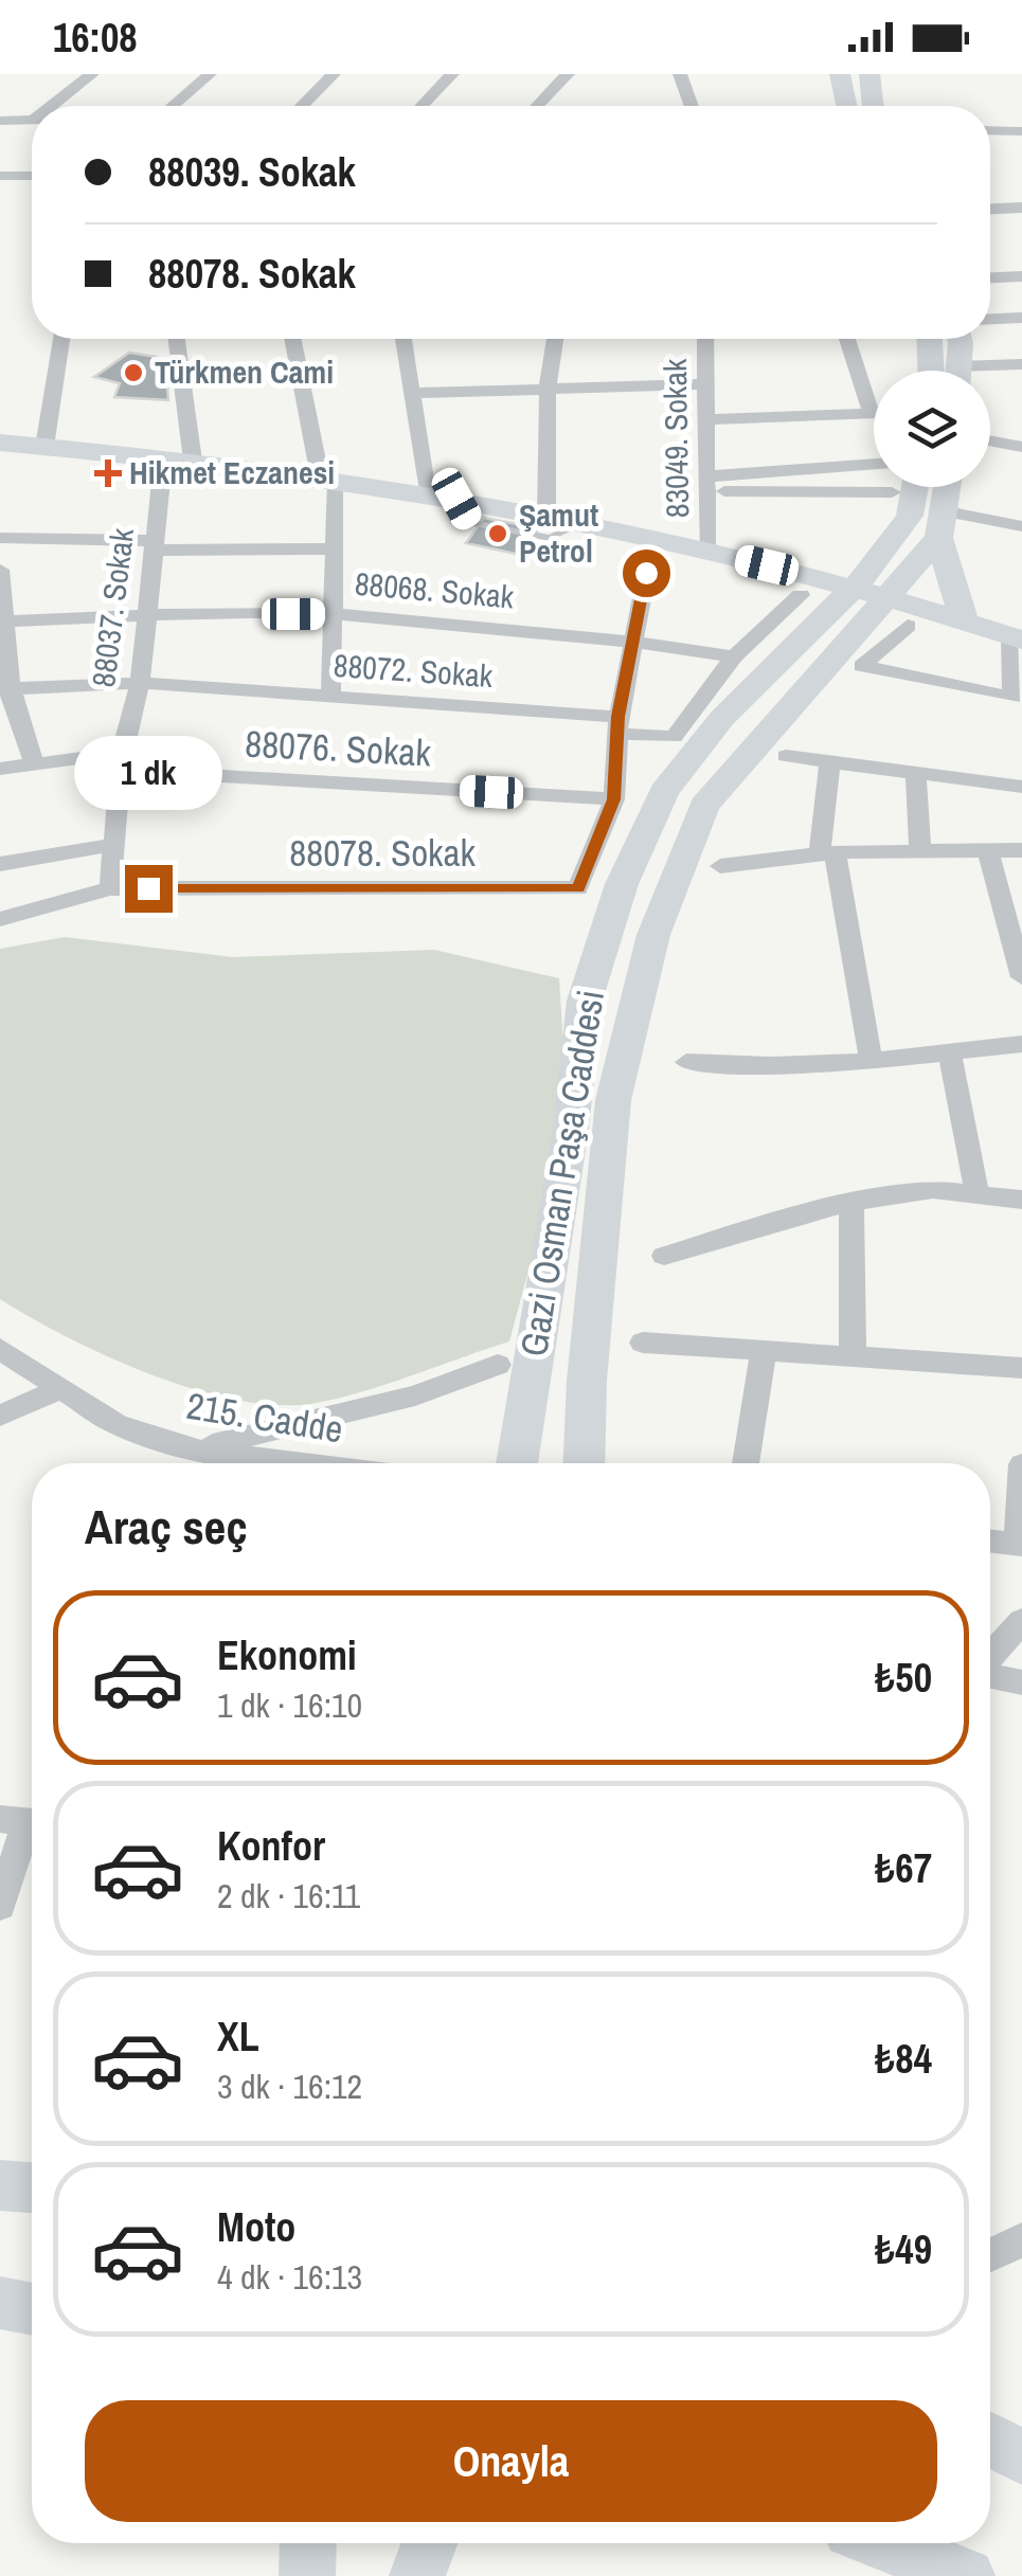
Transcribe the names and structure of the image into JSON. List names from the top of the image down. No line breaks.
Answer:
{"streets":{"main road":["Gazi Osman Paşa Caddesi"],"street":["83049. Sokak","88068. Sokak","88037. Sokak","88072. Sokak","88076. Sokak","88078. Sokak","215. Cadde"]},"crossings":[["88068. Sokak","88037. Sokak"],["88068. Sokak","88072. Sokak"],["88037. Sokak","88072. Sokak"],["88037. Sokak","88076. Sokak"],["88037. Sokak","88078. Sokak"],["88076. Sokak","88078. Sokak"]],"places":{"other":["Türkmen Cami","Şamut Petrol"],"health":["Hikmet Eczanesi"]},"page":{"status":"16:08","banner":["88039. Sokak","88078. Sokak"],"bubble":"1 dk","heading":"Araç seç","list":[{"name":"Ekonomi","note":"1 dk · 16:10","value":"₺50"},{"name":"Konfor","note":"2 dk · 16:11","value":"₺67"},{"name":"XL","note":"3 dk · 16:12","value":"₺84"},{"name":"Moto","note":"4 dk · 16:13","value":"₺49"}],"buttons":"Onayla"}}
